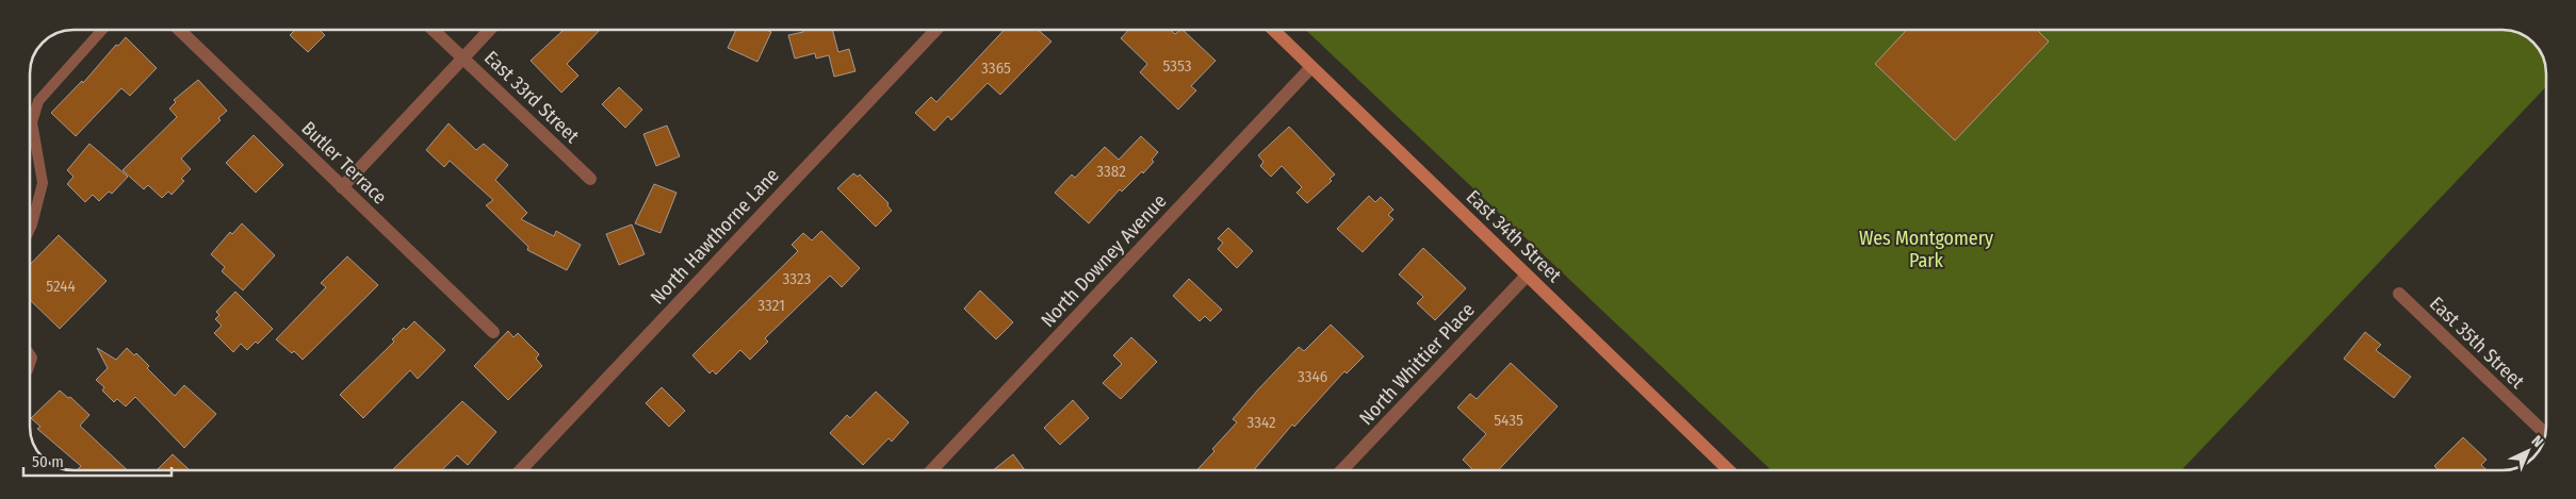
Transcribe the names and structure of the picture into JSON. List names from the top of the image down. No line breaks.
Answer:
{"streets":{"main road":["East 34th Street"],"street":["East 33rd Street","Butler Terrace","North Hawthorne Lane","North Downey Avenue","East 35th Street","North Whittier Place"]},"crossings":[["East 34th Street","North Downey Avenue"],["East 34th Street","North Whittier Place"]],"parks":["Wes Montgomery Park"],"house_numbers":["5353","3365","3382","3323","5244","3321","3346","5435","3342"],"scale_bar":"50 m","north":"top right"}
